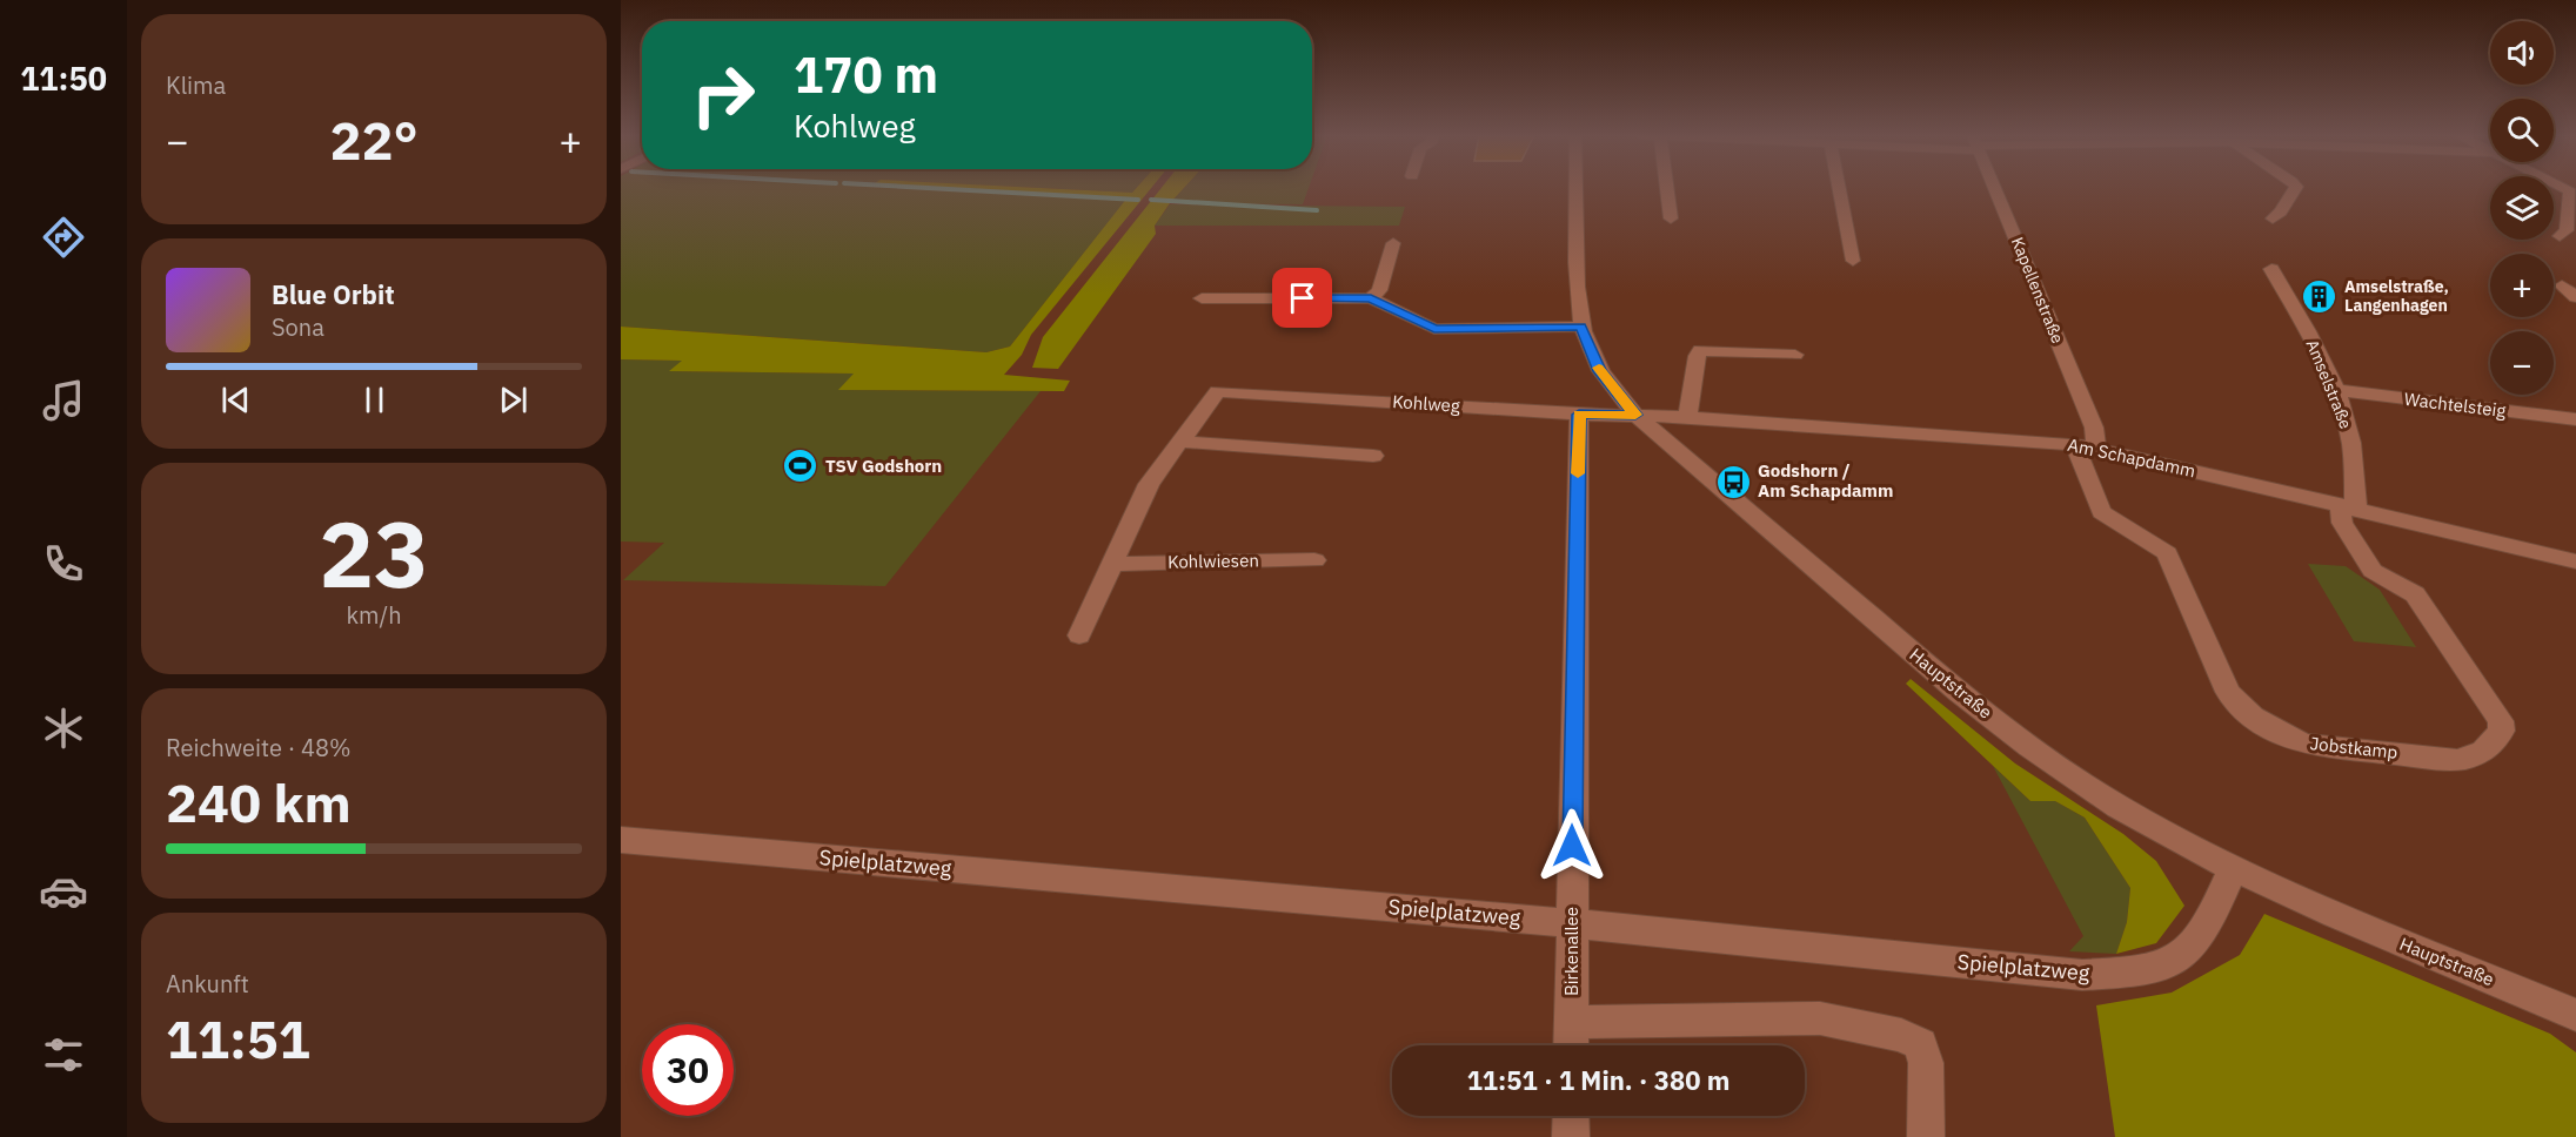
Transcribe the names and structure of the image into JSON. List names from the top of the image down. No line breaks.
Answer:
{"streets":{"street":["Kapellenstraße","Amselstraße","Kohlweg","Wachtelsteig","Am Schapdamm","Kohlwiesen","Hauptstraße","Jobstkamp","Spielplatzweg","Birkenallee"]},"crossings":[["Kapellenstraße","Am Schapdamm"],["Kapellenstraße","Jobstkamp"],["Amselstraße","Wachtelsteig"],["Amselstraße","Am Schapdamm"],["Amselstraße","Jobstkamp"],["Kohlweg","Am Schapdamm"],["Kohlweg","Hauptstraße"],["Kohlweg","Birkenallee"],["Am Schapdamm","Hauptstraße"],["Am Schapdamm","Jobstkamp"],["Hauptstraße","Spielplatzweg"],["Spielplatzweg","Birkenallee"]],"places":{"building":["Amselstraße, Langenhagen"],"sports":["TSV Godshorn"],"bus stop":["Godshorn / Am Schapdamm"]},"page":{"tabs":"11:50","tile":["Klima",["23","km/h"],["Reichweite · 48%","240 km"],["Ankunft","11:51"]],"map_buttons":["+","−"],"turn":["170 m","Kohlweg"],"heat":["−","22°","+"],"song":["Blue Orbit","Sona"],"limit":"30","trip":"11:51 · 1 Min. · 380 m"}}
